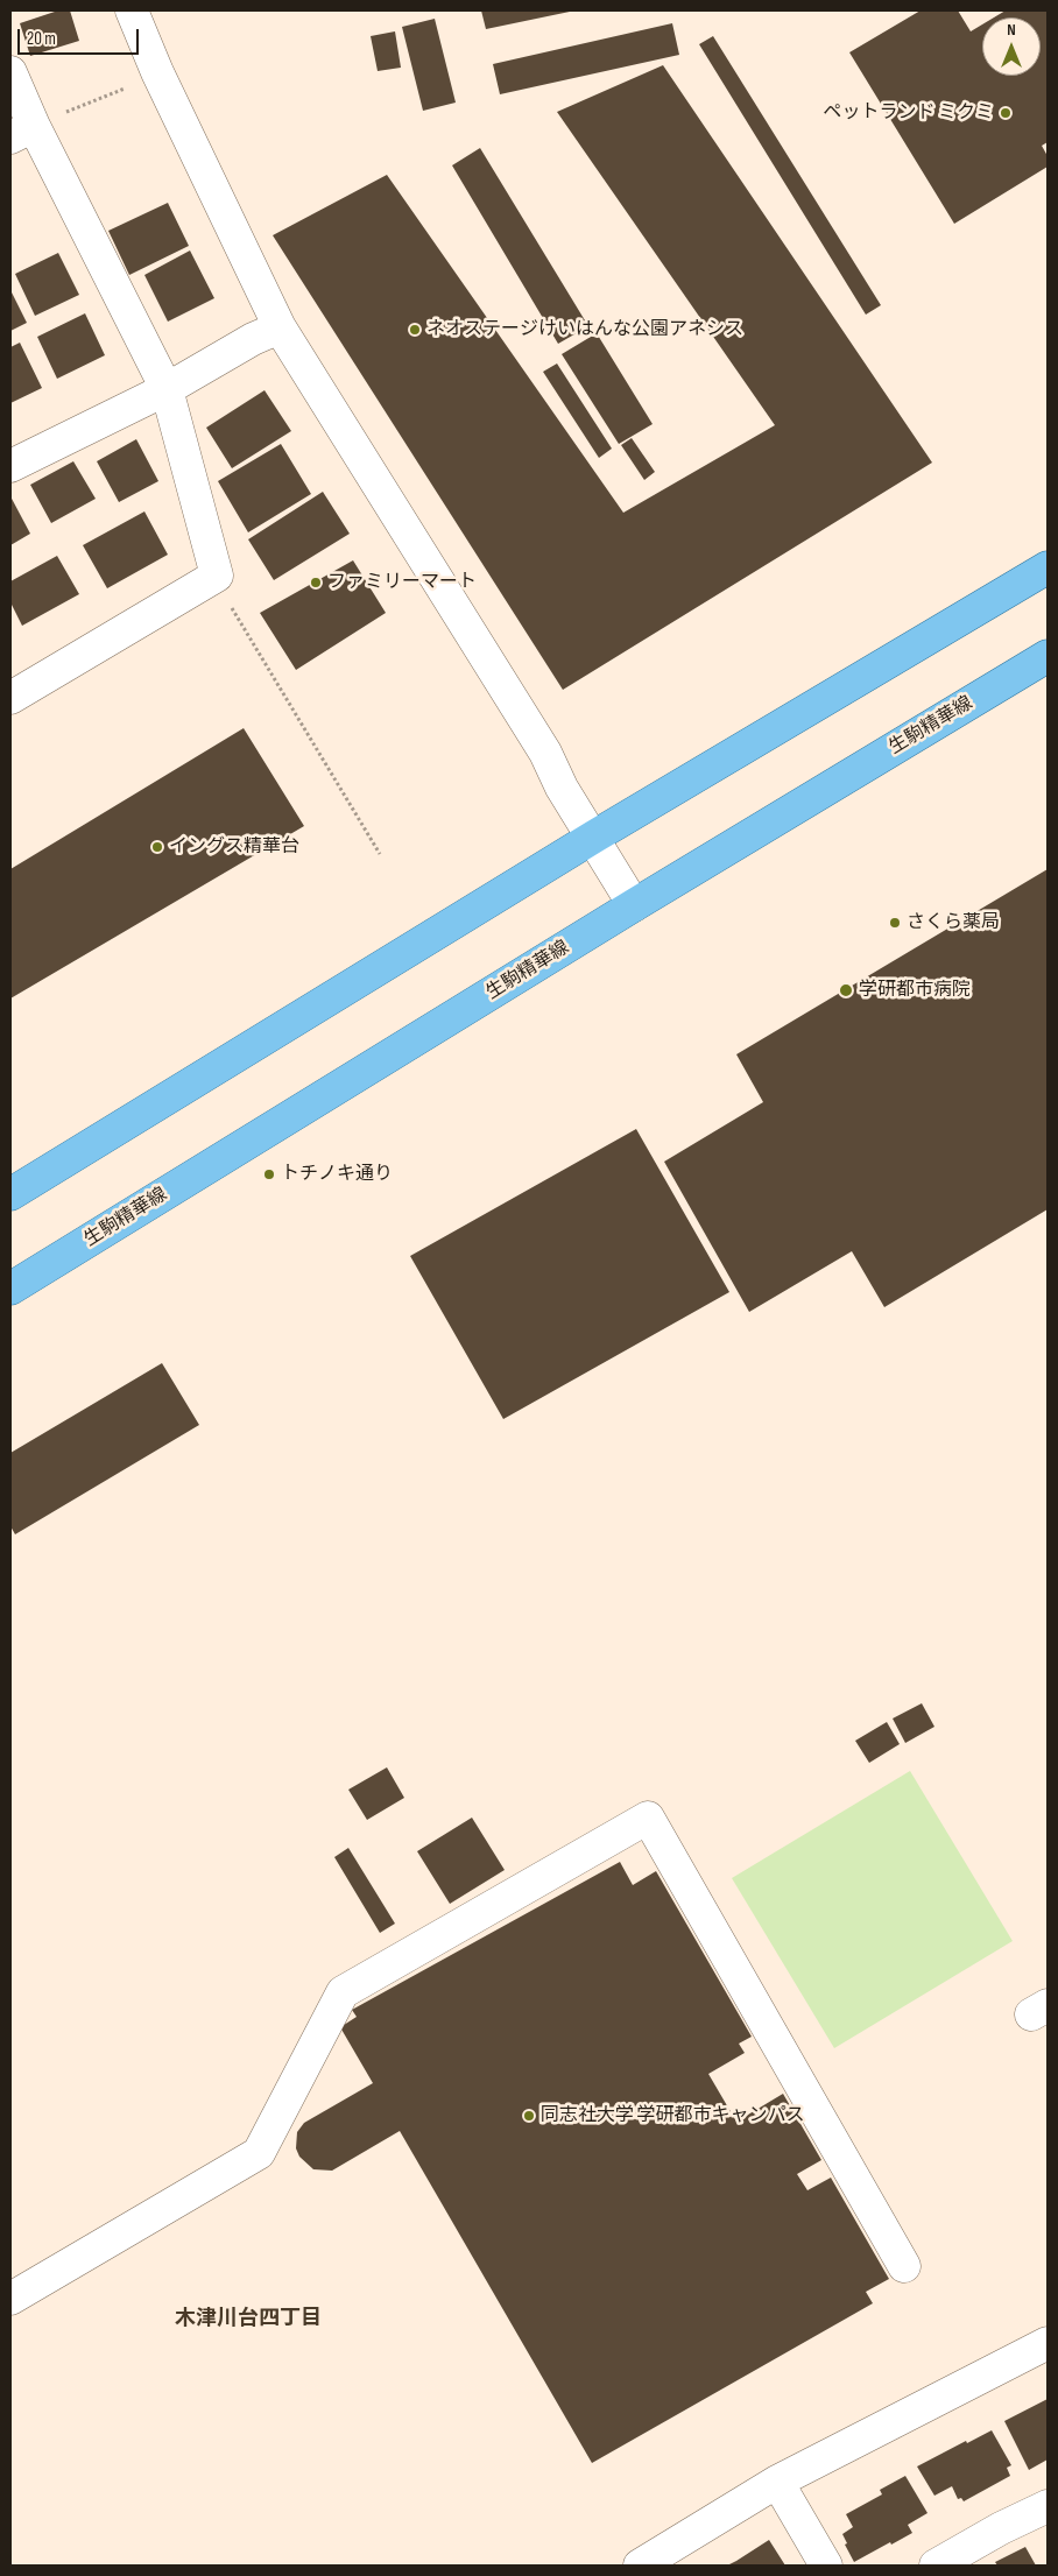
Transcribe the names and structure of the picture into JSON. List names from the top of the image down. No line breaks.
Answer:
{"streets":{"main road":["生駒精華線"]},"districts":["木津川台四丁目"],"places":["ペットランド ミクミ","ネオステージけいはんな公園アネシス","ファミリーマート","イングス精華台","さくら薬局","学研都市病院","トチノキ通り","同志社大学 学研都市キャンパス"],"scale_bar":"20 m","north":"top"}
